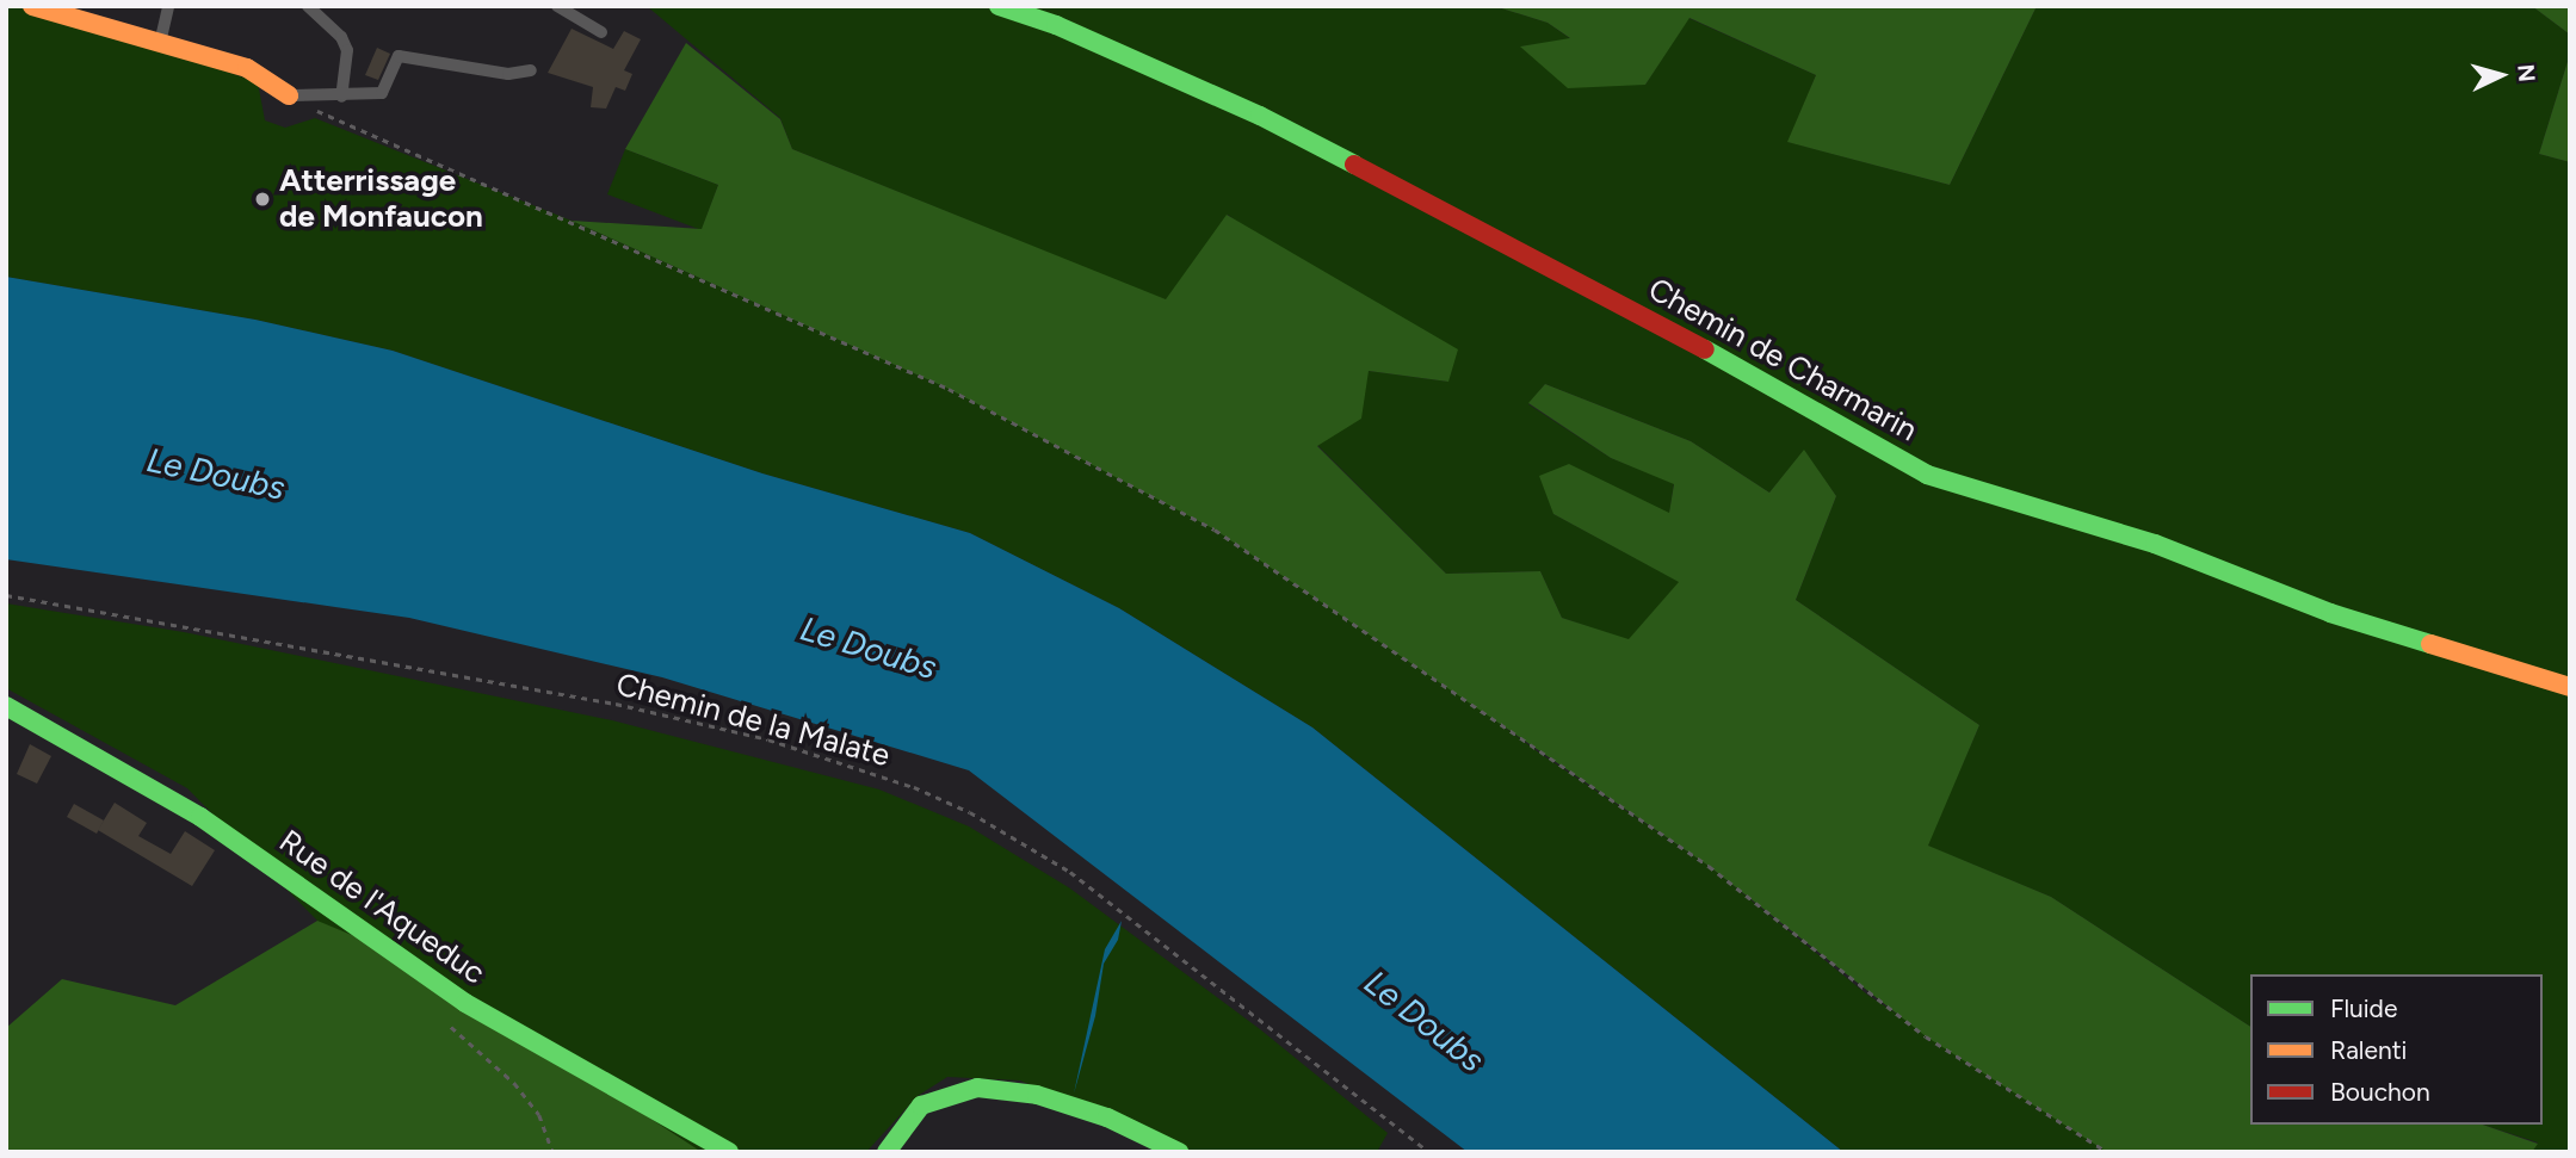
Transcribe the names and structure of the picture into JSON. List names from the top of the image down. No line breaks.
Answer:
{"streets":{"street":["Chemin de Charmarin","Rue de l'Aqueduc"],"path":["Chemin de la Malate"]},"water":["Le Doubs"],"places":["Atterrissage de Monfaucon"],"legend":["Fluide","Ralenti","Bouchon"],"north":"right"}
